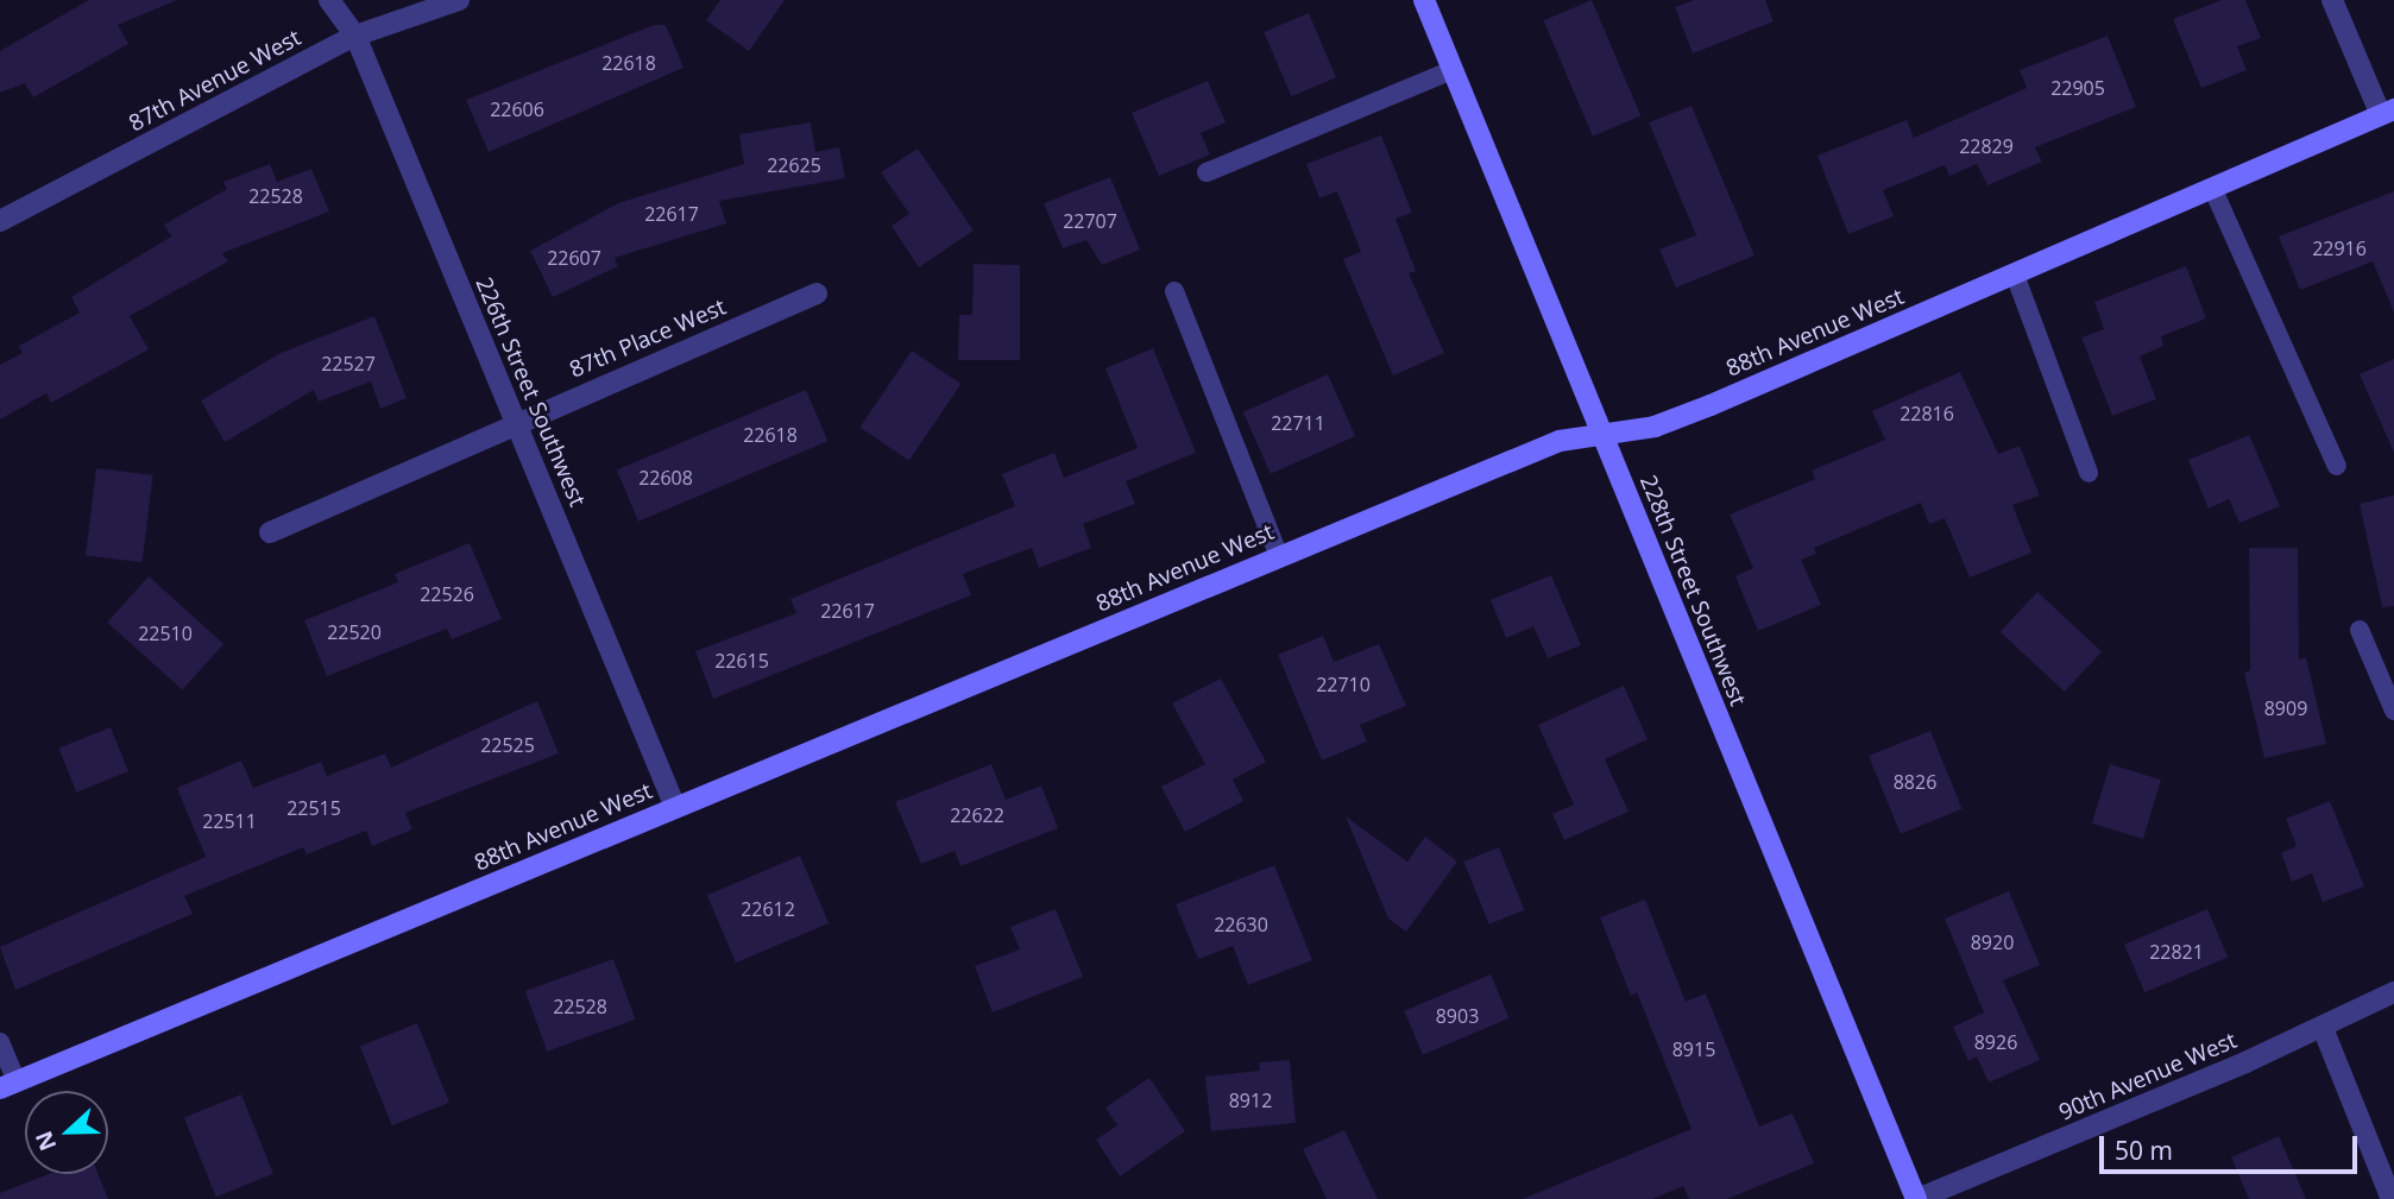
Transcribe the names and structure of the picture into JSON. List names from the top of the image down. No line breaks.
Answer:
{"streets":{"street":["87th Avenue West","88th Avenue West","87th Place West","226th Street Southwest","228th Street Southwest","90th Avenue West"]},"crossings":[["87th Avenue West","226th Street Southwest"],["88th Avenue West","226th Street Southwest"],["88th Avenue West","228th Street Southwest"],["87th Place West","226th Street Southwest"],["228th Street Southwest","90th Avenue West"]],"house_numbers":["22618","22905","22606","22829","22625","22528","22617","22707","22916","22607","22527","22816","22711","22618","22608","22526","22617","22520","22510","22615","22710","8909","22525","8826","22515","22622","22511","22612","22630","8920","22821","22528","8903","8926","8915","8912"],"scale_bar":"50 m","north":"left"}
